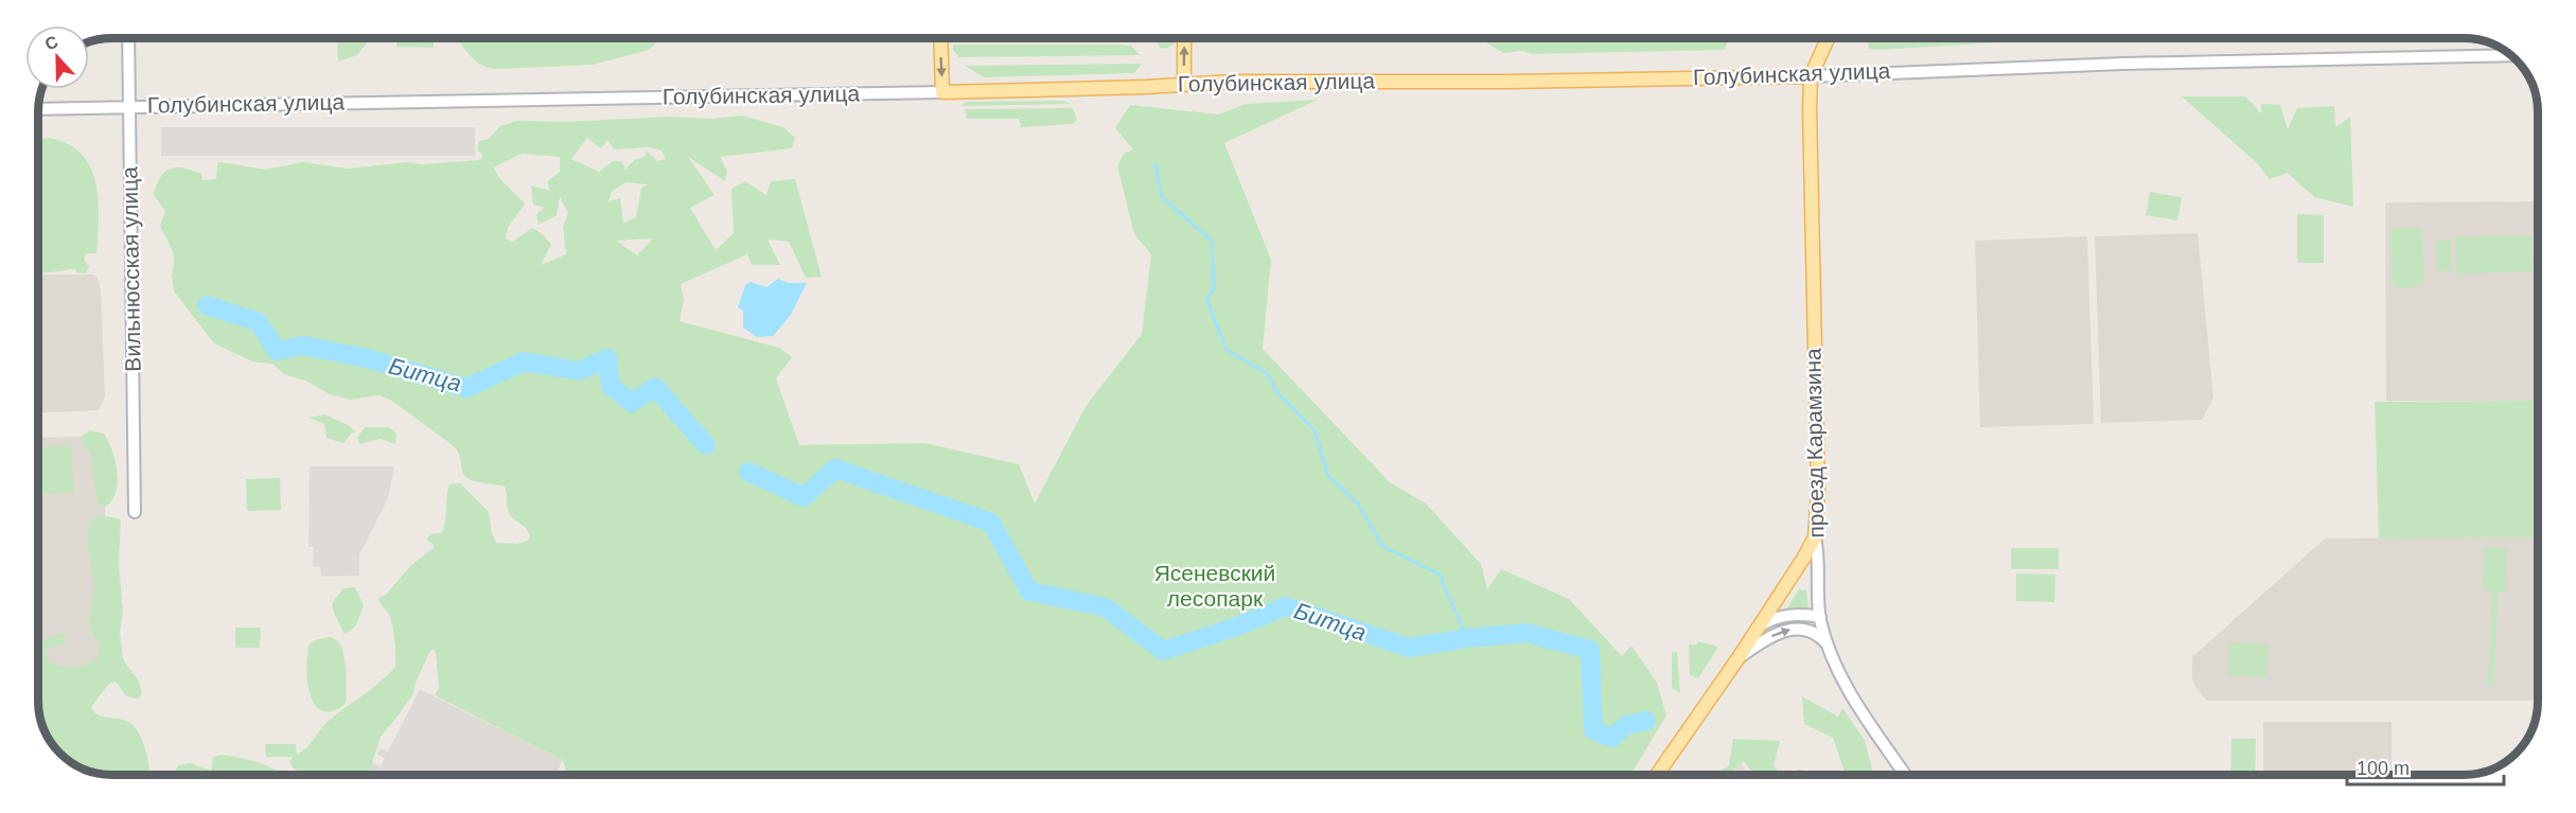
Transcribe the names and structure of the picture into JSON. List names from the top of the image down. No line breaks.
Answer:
{"streets":{"main road":["Голубинская улица","проезд Карамзина"],"street":["Вильнюсская улица"]},"crossings":[["Голубинская улица","Вильнюсская улица"],["Голубинская улица","проезд Карамзина"]],"water":["Битца"],"parks":["Ясеневский лесопарк"],"scale_bar":"100 m","north":"top"}
